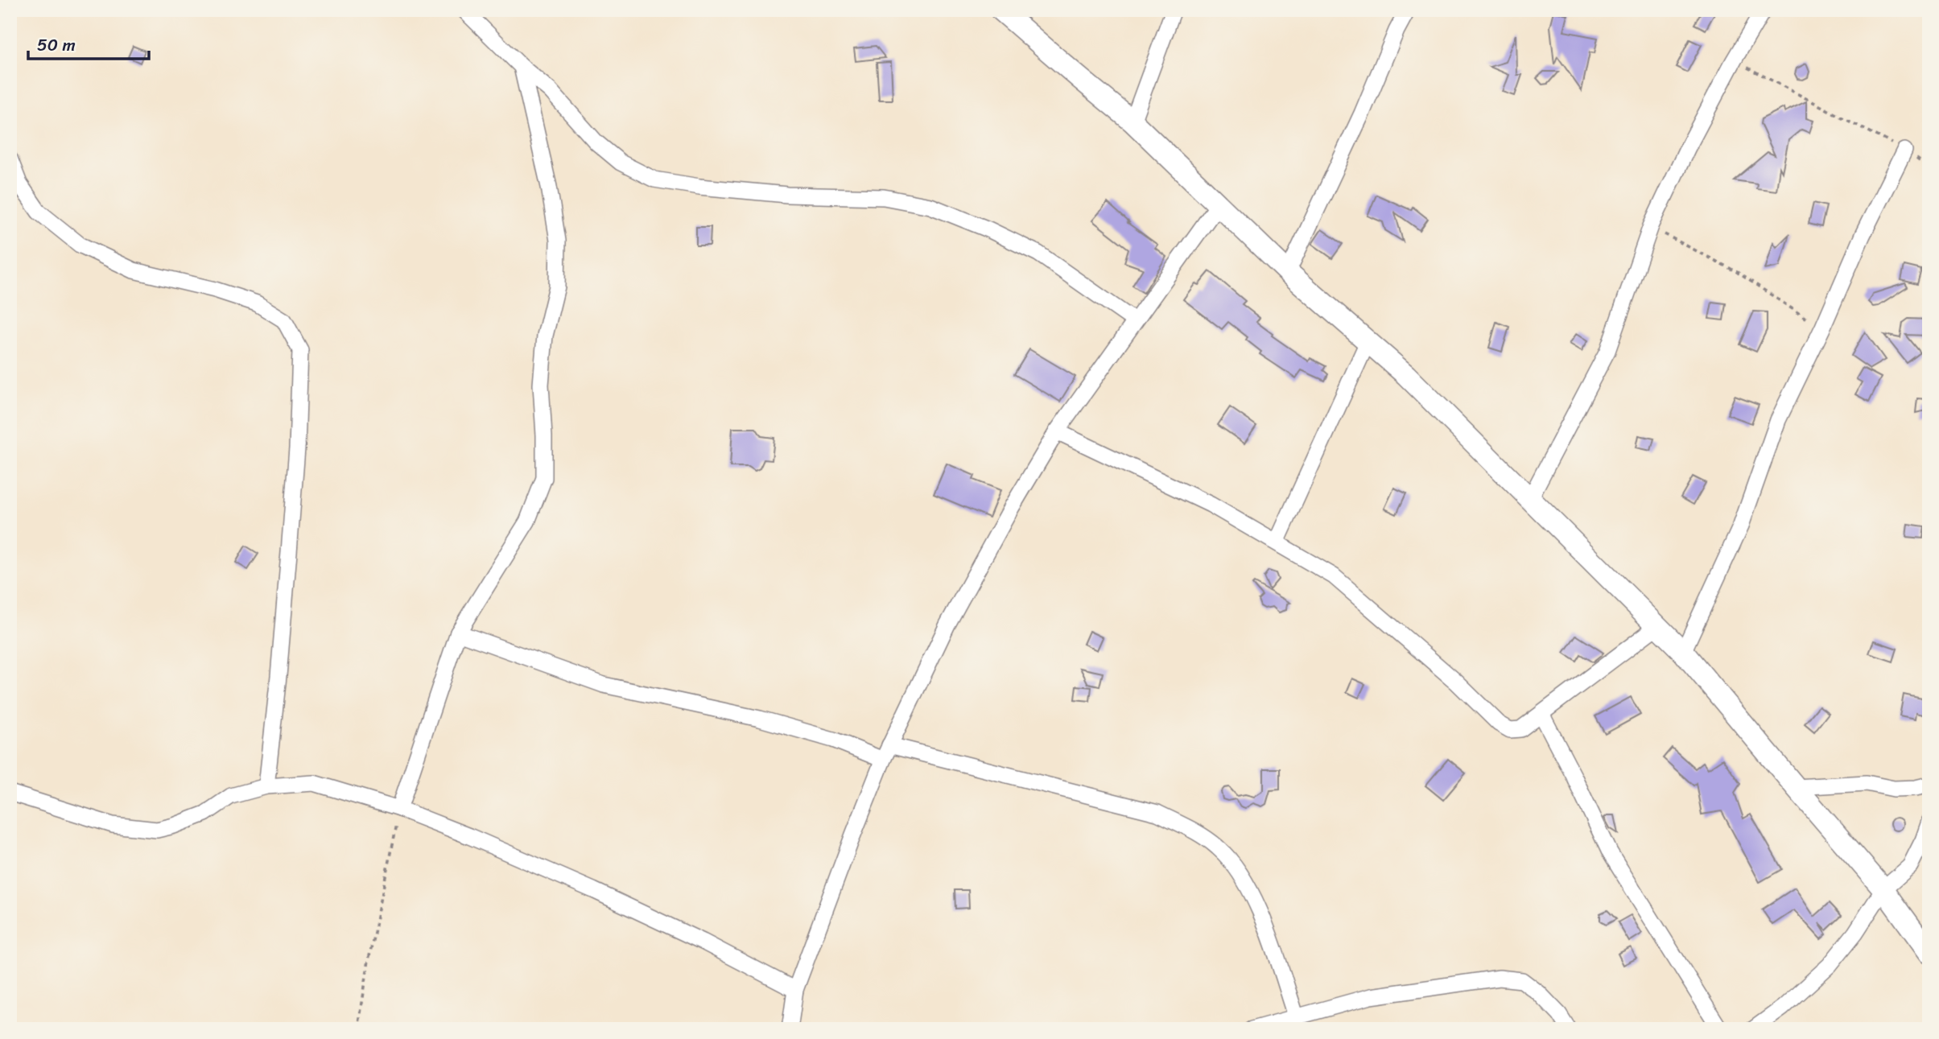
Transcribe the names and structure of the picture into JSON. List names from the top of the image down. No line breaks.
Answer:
{"scale_bar":"50 m"}
